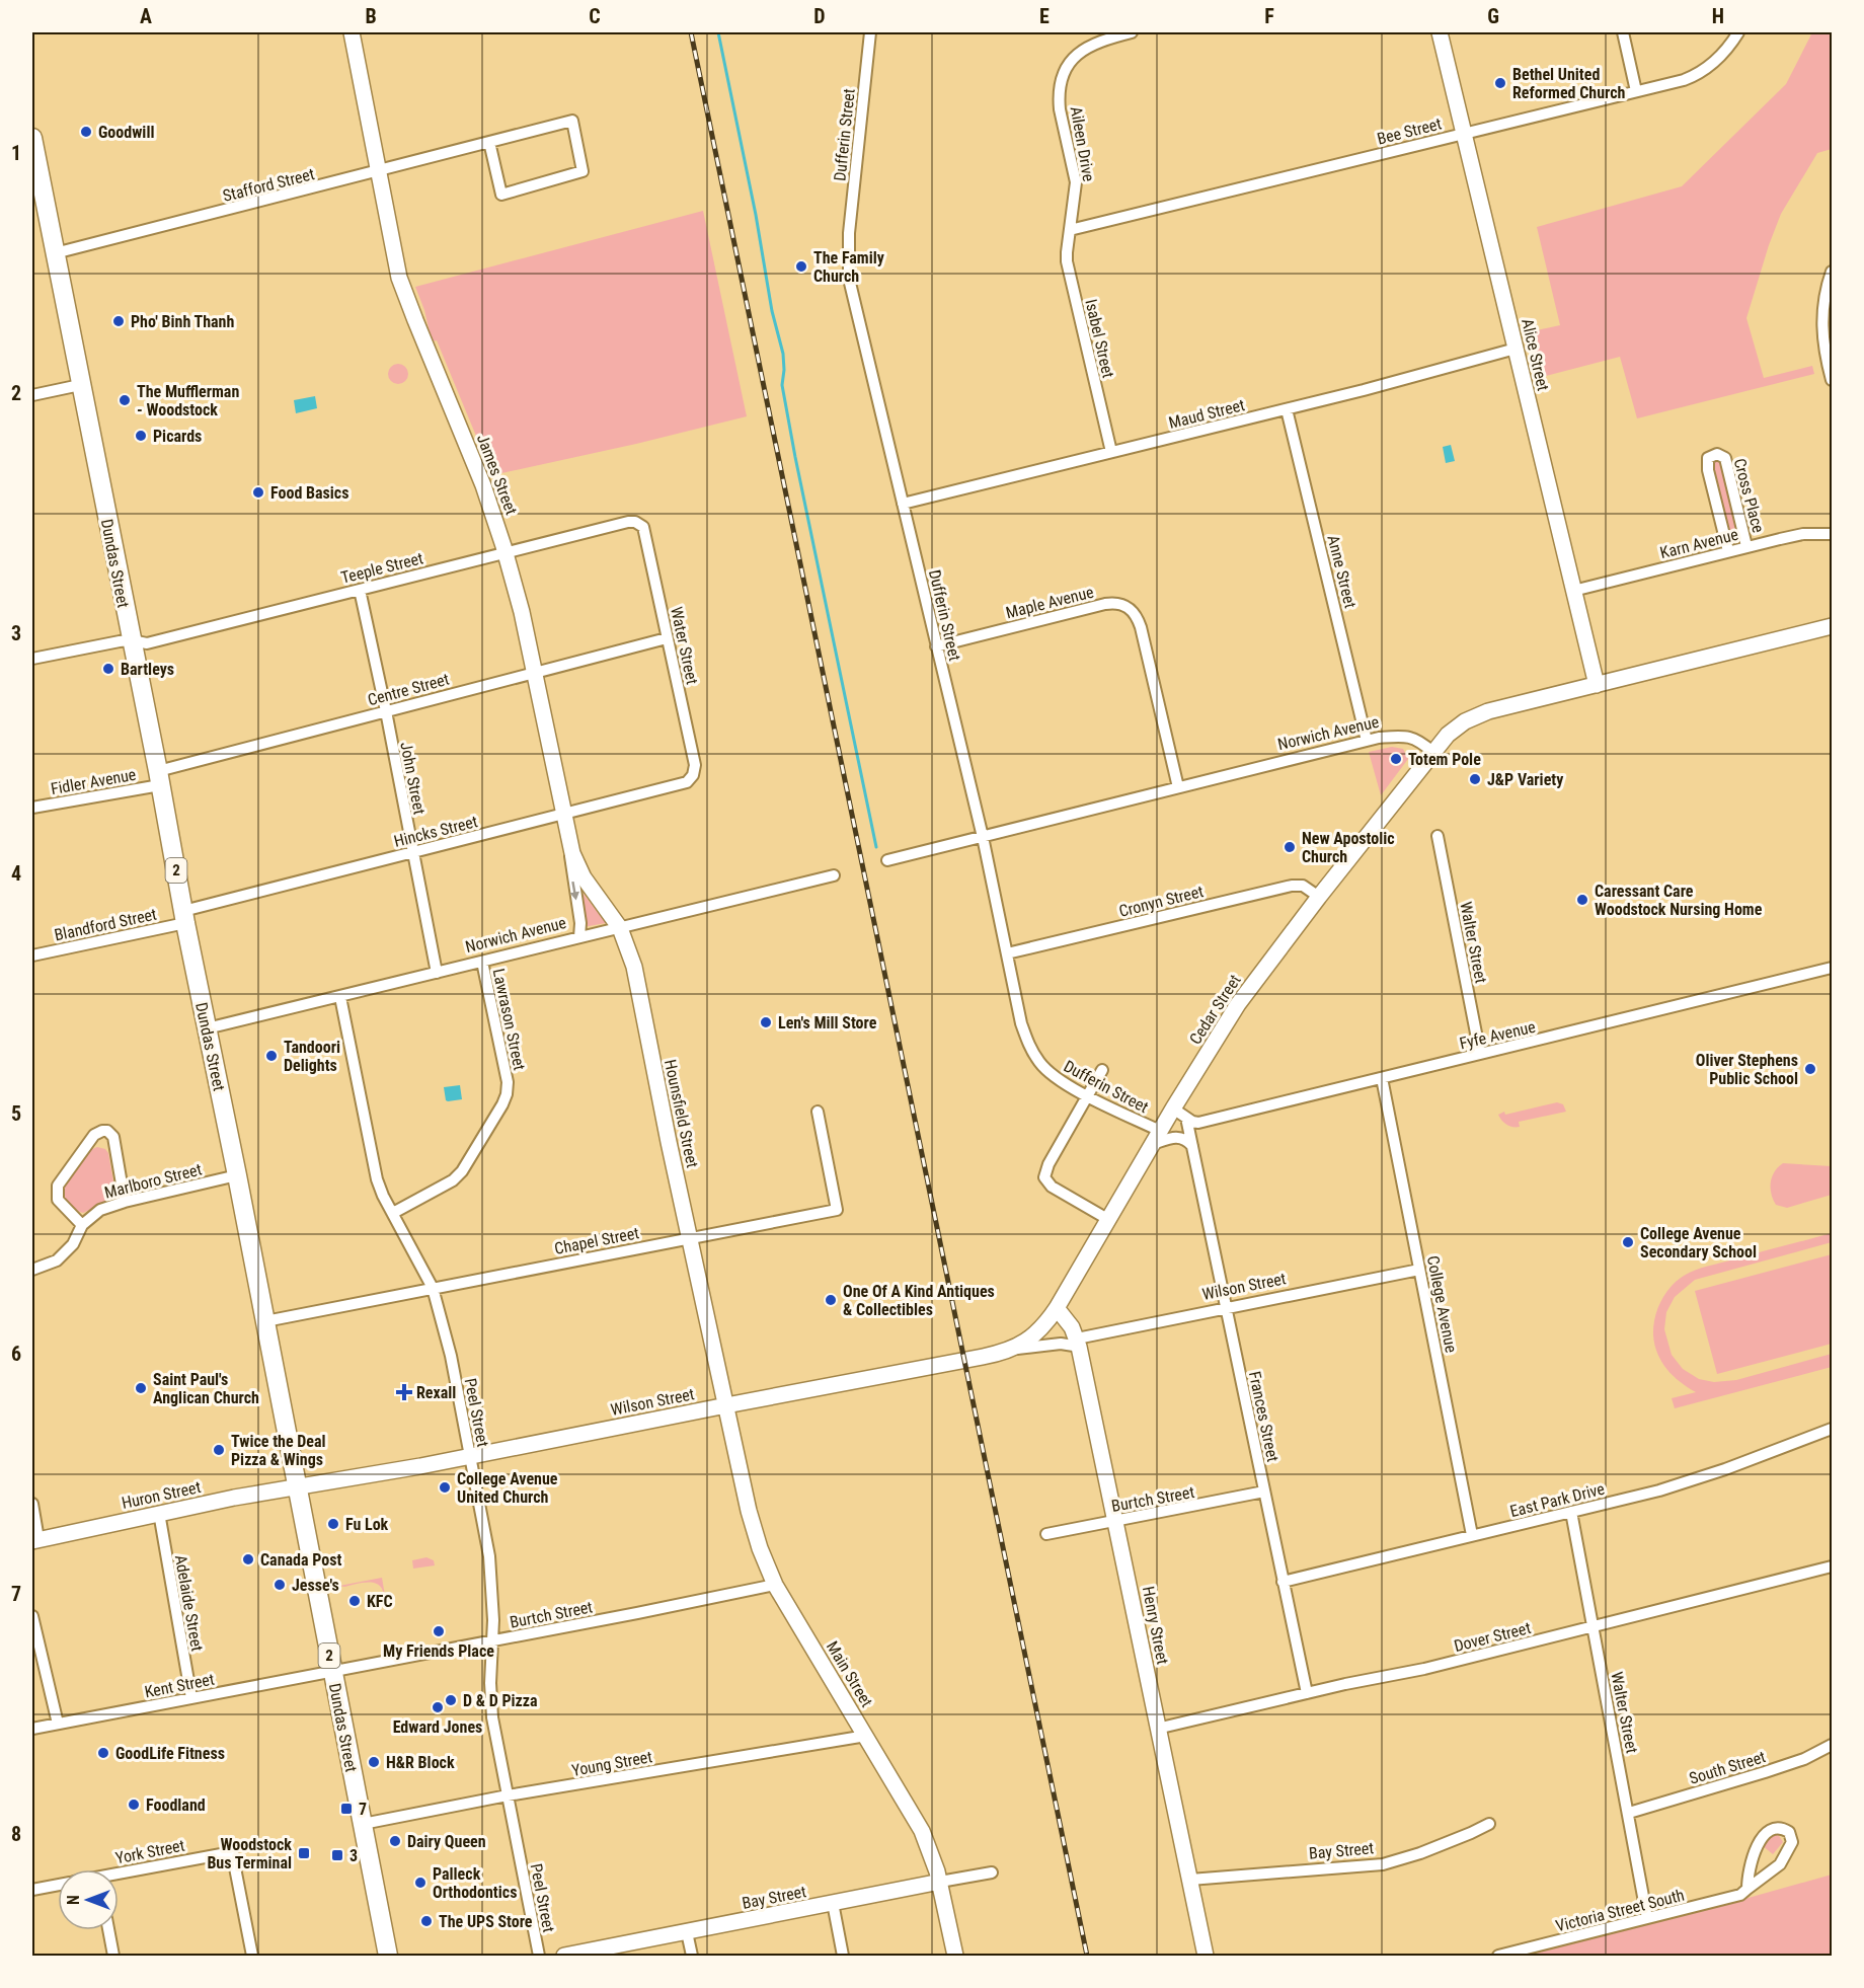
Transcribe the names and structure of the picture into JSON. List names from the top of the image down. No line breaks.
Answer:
{"streets":{"main road":["Alice Street","James Street","Dundas Street","2","Cedar Street","Hounsfield Street","Wilson Street","Huron Street","Henry Street","Main Street","Bay Street"],"street":["Bee Street","Dufferin Street","Aileen Drive","Stafford Street","Isabel Street","Maud Street","Cross Place","Karn Avenue","Teeple Street","Anne Street","Maple Avenue","Water Street","Centre Street","Norwich Avenue","John Street","Fidler Avenue","Hincks Street","Cronyn Street","Blandford Street","Walter Street","Lawrason Street","Fyfe Avenue","Marlboro Street","Chapel Street","College Avenue","Peel Street","Frances Street","Burtch Street","East Park Drive","Adelaide Street","Dover Street","Kent Street","Young Street","South Street","York Street","Victoria Street South"]},"crossings":[["Bee Street","Aileen Drive"],["Bee Street","Isabel Street"],["Bee Street","Alice Street"],["Dufferin Street","Maud Street"],["Dufferin Street","Maple Avenue"],["Dufferin Street","Norwich Avenue"],["Dufferin Street","Cronyn Street"],["Dufferin Street","Cedar Street"],["Aileen Drive","Isabel Street"],["Stafford Street","James Street"],["Stafford Street","Dundas Street"],["Isabel Street","Maud Street"],["Alice Street","Maud Street"],["Alice Street","Karn Avenue"],["Maud Street","Anne Street"],["James Street","Teeple Street"],["James Street","Centre Street"],["James Street","Norwich Avenue"],["James Street","Hincks Street"],["James Street","Hounsfield Street"],["Cross Place","Karn Avenue"],["Dundas Street","Teeple Street"],["Dundas Street","Centre Street"],["Dundas Street","Norwich Avenue"],["Dundas Street","Fidler Avenue"],["Dundas Street","Hincks Street"],["Dundas Street","Blandford Street"],["Dundas Street","Marlboro Street"],["Dundas Street","Chapel Street"],["Dundas Street","Wilson Street"],["Dundas Street","Huron Street"],["Dundas Street","Burtch Street"],["Dundas Street","Kent Street"],["Dundas Street","Young Street"],["Teeple Street","Water Street"],["Teeple Street","John Street"],["Anne Street","Norwich Avenue"],["Maple Avenue","Norwich Avenue"],["Water Street","Centre Street"],["Water Street","Hincks Street"],["Centre Street","John Street"],["Centre Street","Fidler Avenue"],["Norwich Avenue","John Street"],["Norwich Avenue","Cedar Street"],["Norwich Avenue","Lawrason Street"],["Norwich Avenue","Hounsfield Street"],["Norwich Avenue","Peel Street"],["John Street","Hincks Street"],["Hincks Street","Blandford Street"],["Cronyn Street","Cedar Street"],["Walter Street","Fyfe Avenue"],["Walter Street","East Park Drive"],["Walter Street","Dover Street"],["Walter Street","South Street"],["Walter Street","Victoria Street South"],["Cedar Street","Wilson Street"],["Cedar Street","Henry Street"],["Lawrason Street","Peel Street"],["Fyfe Avenue","College Avenue"],["Fyfe Avenue","Frances Street"],["Hounsfield Street","Chapel Street"],["Hounsfield Street","Wilson Street"],["Hounsfield Street","Main Street"],["Chapel Street","Peel Street"],["Wilson Street","College Avenue"],["Wilson Street","Peel Street"],["Wilson Street","Frances Street"],["Wilson Street","Huron Street"],["Wilson Street","Henry Street"],["Wilson Street","Main Street"],["College Avenue","East Park Drive"],["Peel Street","Burtch Street"],["Peel Street","Young Street"],["Frances Street","Burtch Street"],["Frances Street","East Park Drive"],["Frances Street","Dover Street"],["Huron Street","Adelaide Street"],["Burtch Street","Henry Street"],["Burtch Street","Main Street"],["Burtch Street","Kent Street"],["Adelaide Street","Kent Street"],["Henry Street","Dover Street"],["Henry Street","Bay Street"],["Main Street","Young Street"],["Main Street","Bay Street"]],"places":{"other":["Bethel United Reformed Church","Goodwill","The Family Church","Pho' Binh Thanh","The Mufflerman - Woodstock","Picards","Food Basics","Bartleys","Totem Pole","J&P Variety","New Apostolic Church","Caressant Care Woodstock Nursing Home","Len's Mill Store","Tandoori Delights","Oliver Stephens Public School","College Avenue Secondary School","One Of A Kind Antiques & Collectibles","Saint Paul's Anglican Church","Twice the Deal Pizza & Wings","College Avenue United Church","Fu Lok","Canada Post","Jesse's","KFC","My Friends Place","D & D Pizza","Edward Jones","GoodLife Fitness","H&R Block","Foodland","Dairy Queen","Palleck Orthodontics","The UPS Store"],"health":["Rexall"],"transit":["7","Woodstock Bus Terminal","3"]},"north":"left","grid":{"columns":["A","B","C","D","E","F","G","H"],"rows":["1","2","3","4","5","6","7","8"]}}
